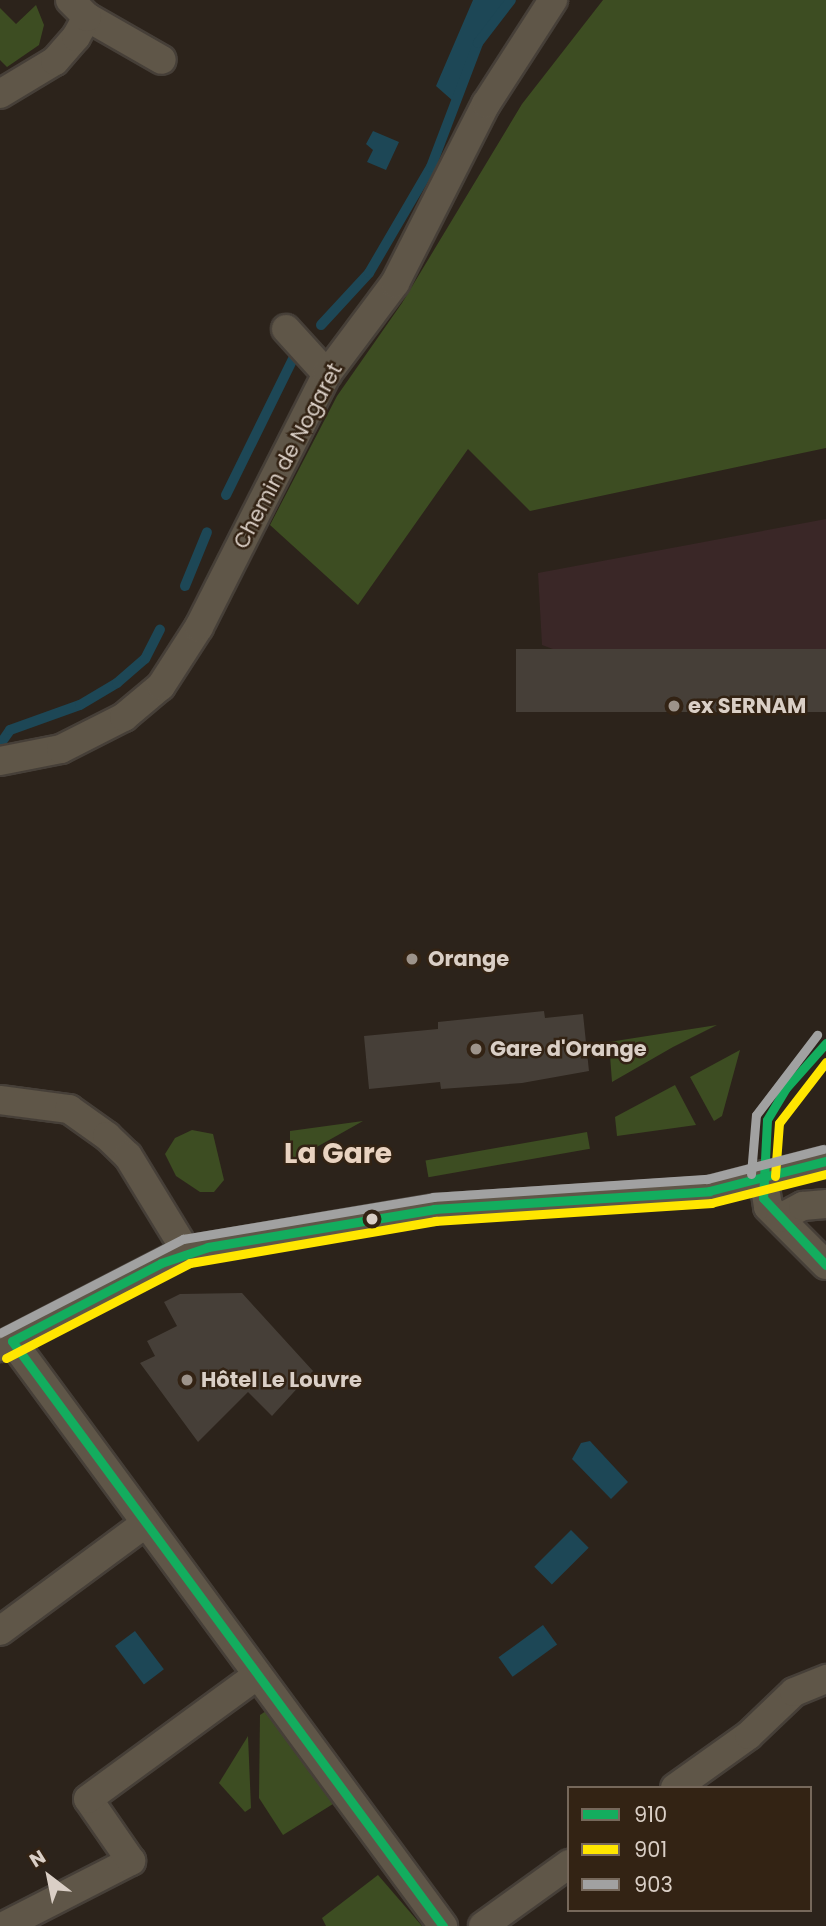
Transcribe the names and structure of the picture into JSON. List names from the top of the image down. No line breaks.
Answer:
{"streets":{"street":["Chemin de Nogaret"]},"districts":["La Gare"],"places":["ex SERNAM","Orange","Gare d'Orange","Hôtel Le Louvre"],"lines":["transit line 903","transit line 910","transit line 901"],"legend":["910","901","903"],"north":"top left"}
